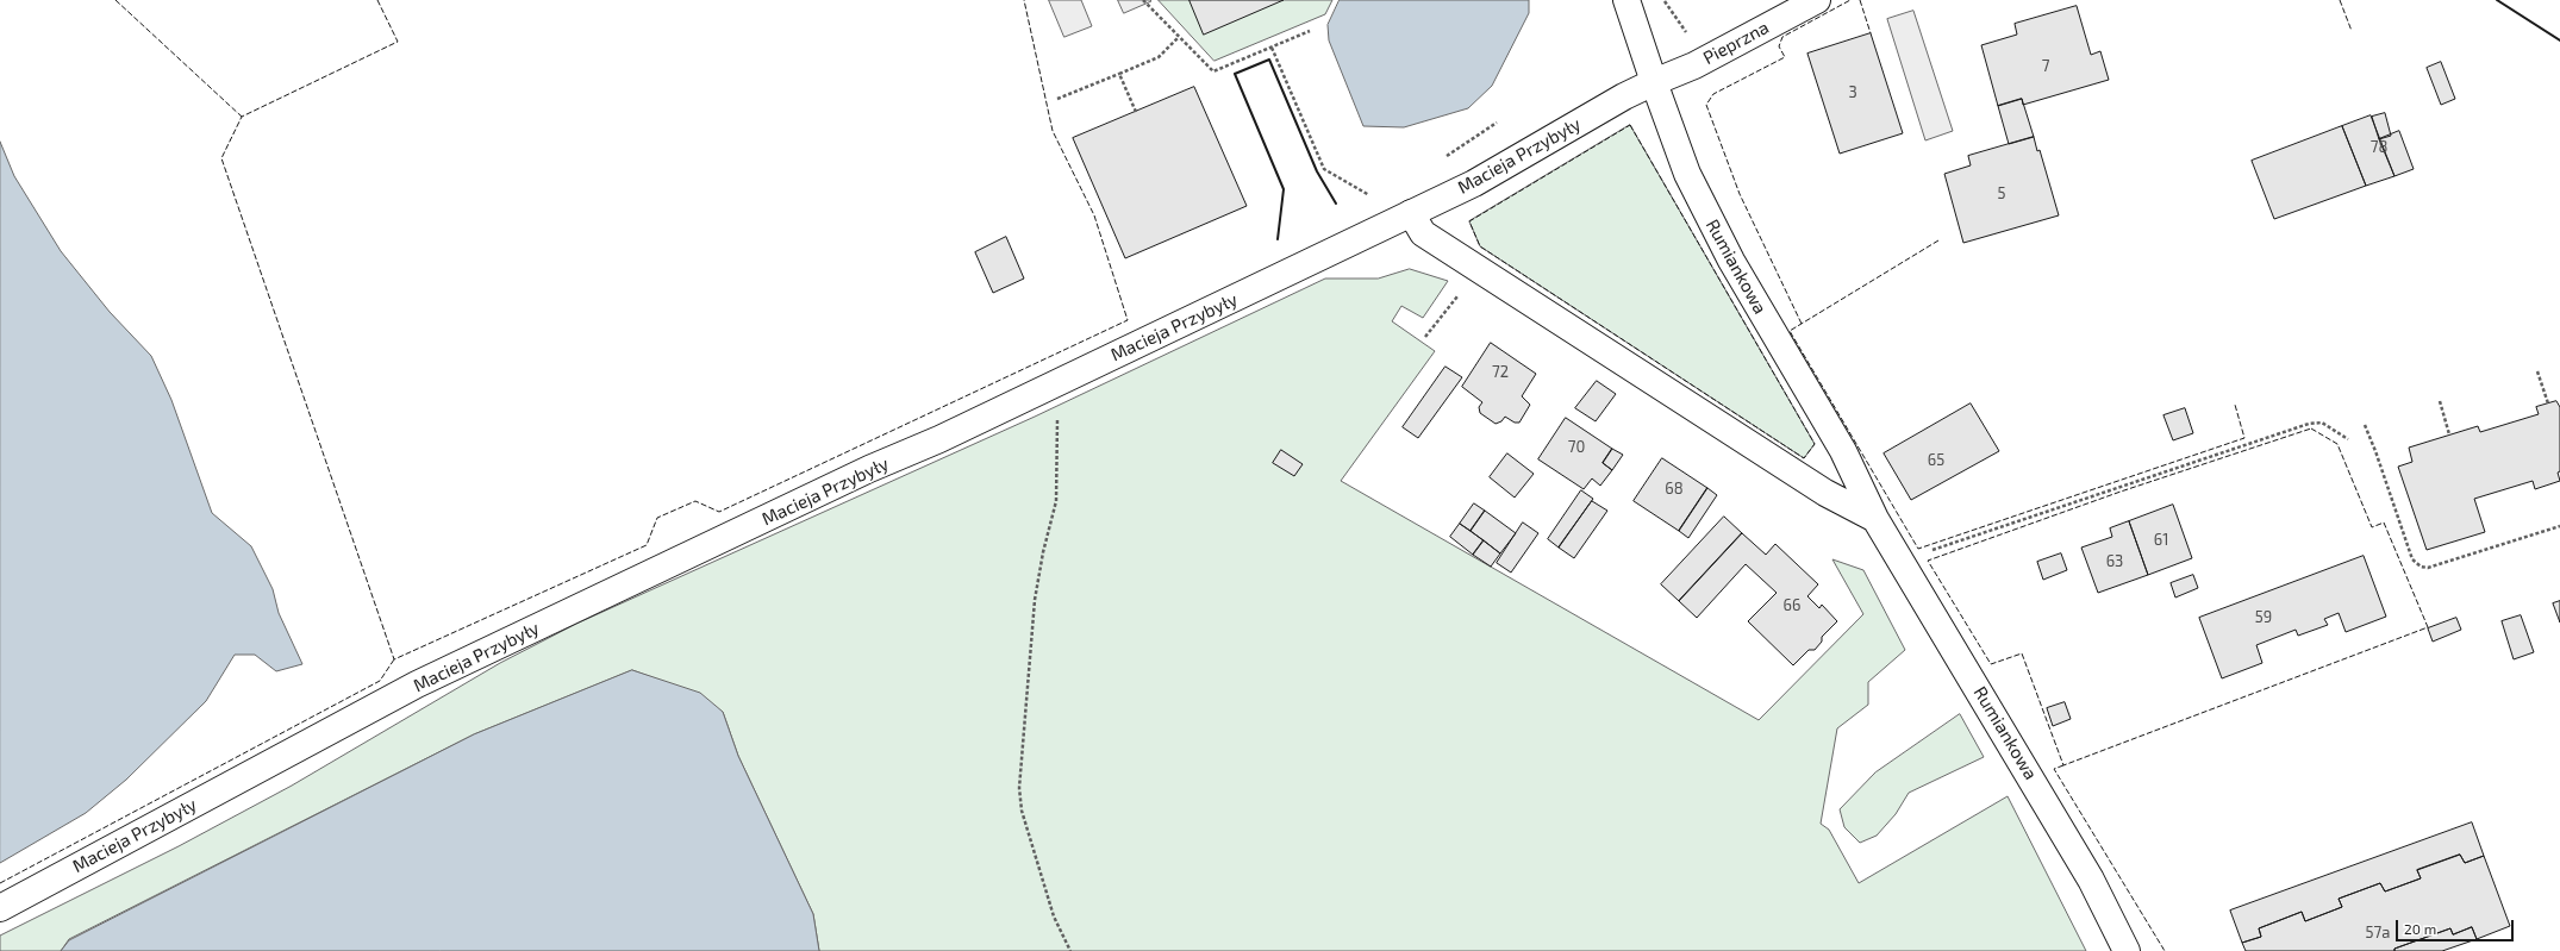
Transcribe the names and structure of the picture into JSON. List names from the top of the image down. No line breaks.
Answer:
{"streets":{"street":["Pieprzna","Macieja Przybyły","Rumiankowa"]},"crossings":[["Pieprzna","Macieja Przybyły"],["Pieprzna","Rumiankowa"],["Macieja Przybyły","Rumiankowa"]],"house_numbers":["7","3","78","5","72","70","65","68","61","63","66","59","57a"],"scale_bar":"20 m"}
